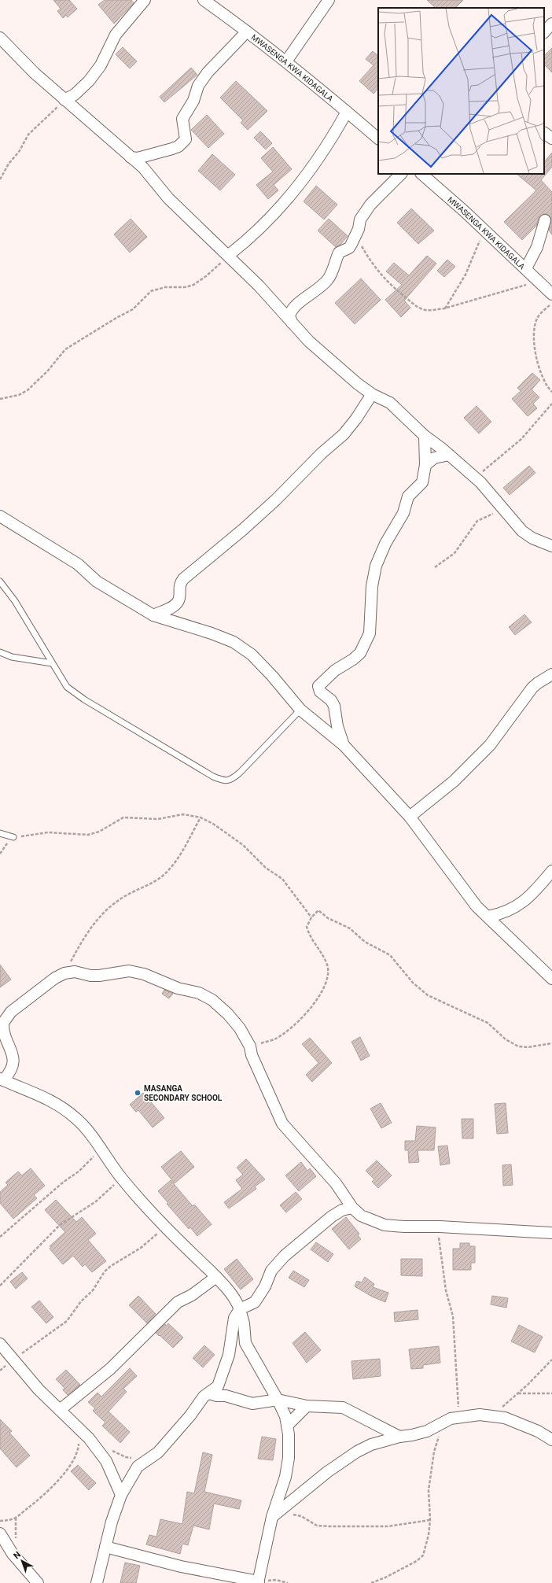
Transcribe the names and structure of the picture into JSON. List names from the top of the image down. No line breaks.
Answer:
{"streets":{"street":["MWASENGA KWA KIDAGALA"]},"places":["MASANGA SECONDARY SCHOOL"],"north":"top left"}
